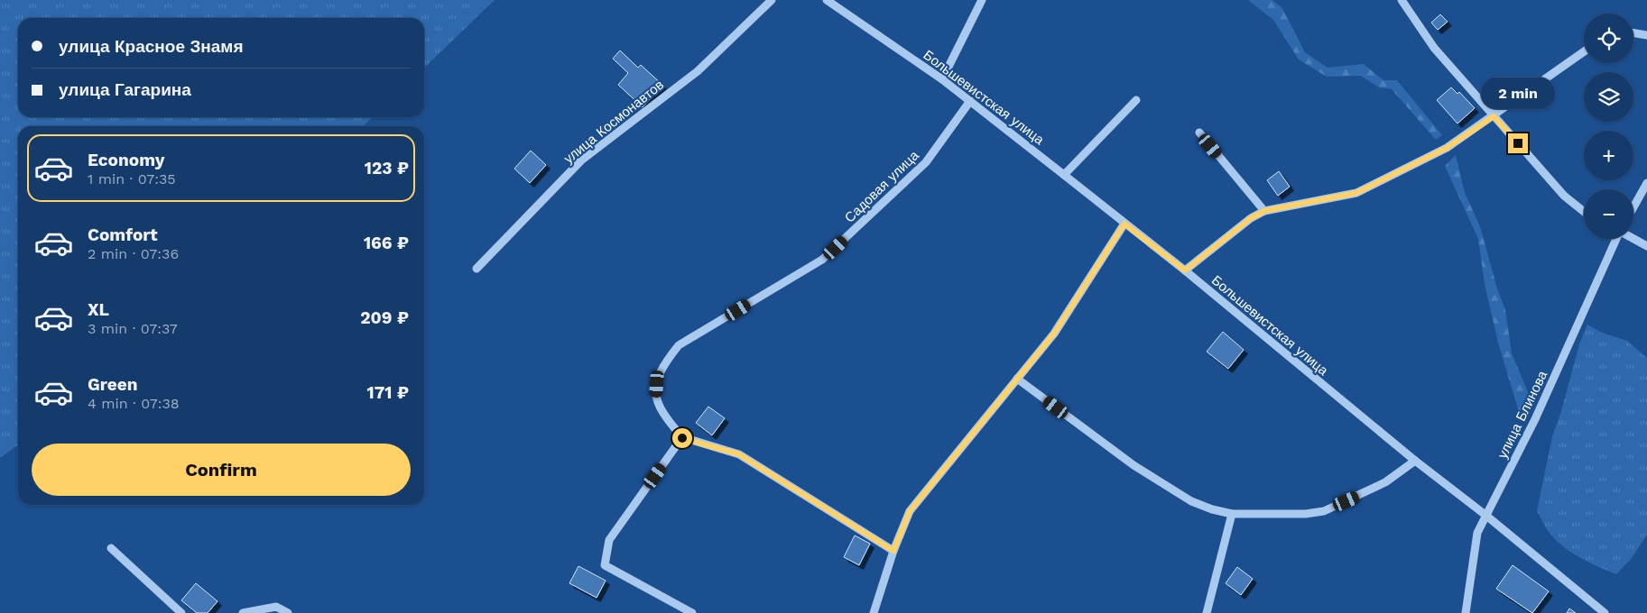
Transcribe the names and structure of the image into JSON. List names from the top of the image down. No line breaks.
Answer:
{"streets":{"street":["Большевистская улица","улица Космонавтов","Садовая улица","улица Блинова"]},"crossings":[["Большевистская улица","Садовая улица"],["Большевистская улица","улица Блинова"]],"page":{"map_buttons":["+","−"],"banner":["улица Красное Знамя","улица Гагарина"],"bubble":"2 min","list":[{"name":"Economy","note":"1 min · 07:35","value":"123 ₽"},{"name":"Comfort","note":"2 min · 07:36","value":"166 ₽"},{"name":"XL","note":"3 min · 07:37","value":"209 ₽"},{"name":"Green","note":"4 min · 07:38","value":"171 ₽"}],"buttons":"Confirm"}}
